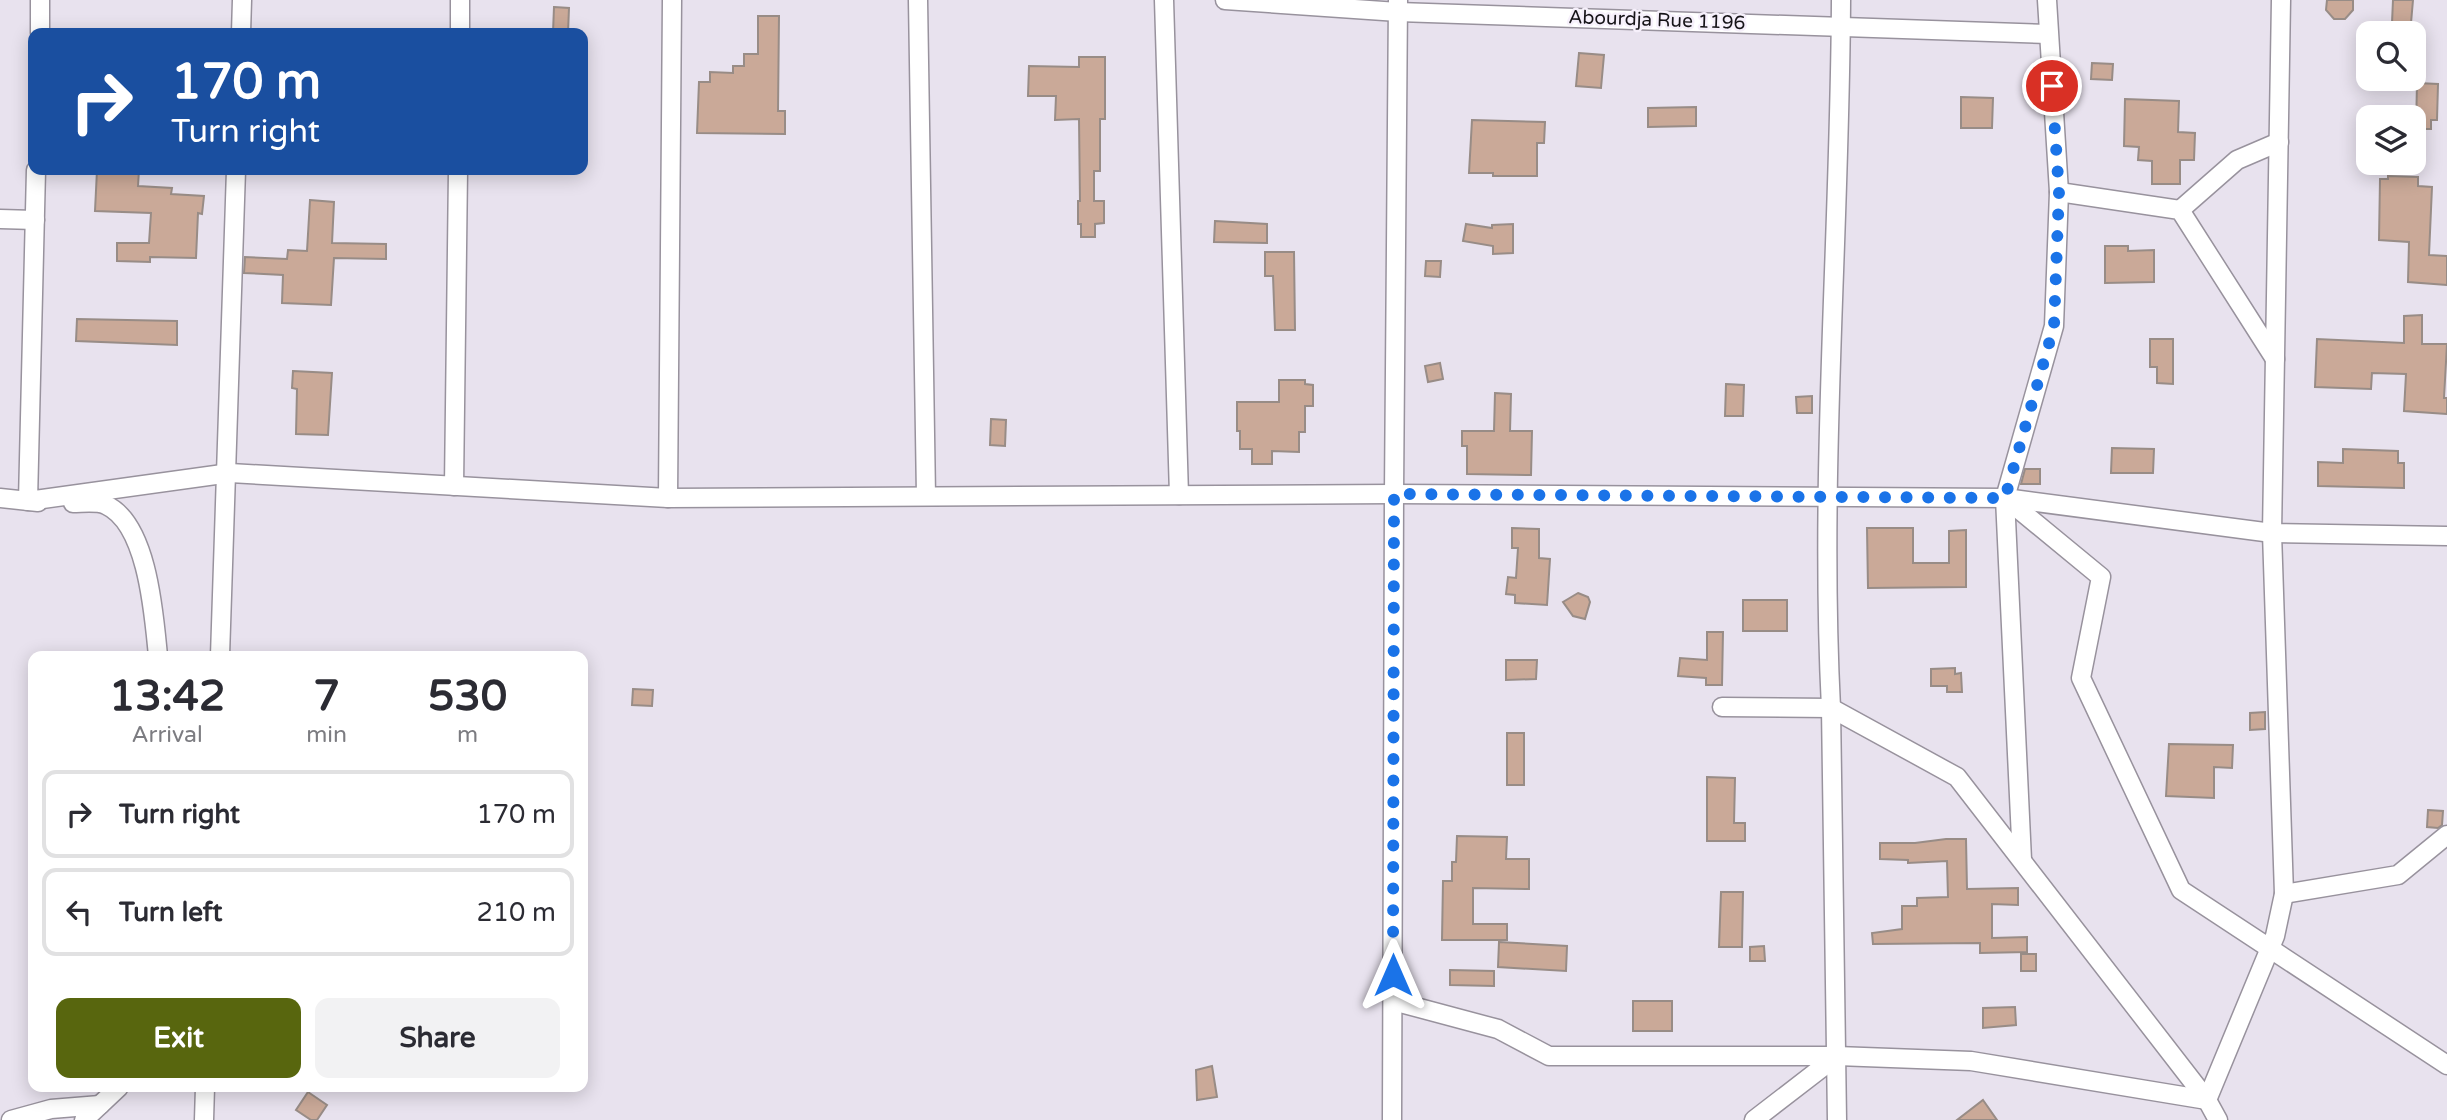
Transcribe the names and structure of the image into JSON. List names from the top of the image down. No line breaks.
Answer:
{"streets":{"street":["Abourdja Rue 1196"]},"page":{"turn":["170 m","Turn right"],"eta":["13:42","Arrival","7","min","530","m"],"list":[{"name":"Turn right","value":"170 m"},{"name":"Turn left","value":"210 m"}],"buttons":["Exit","Share"]}}
